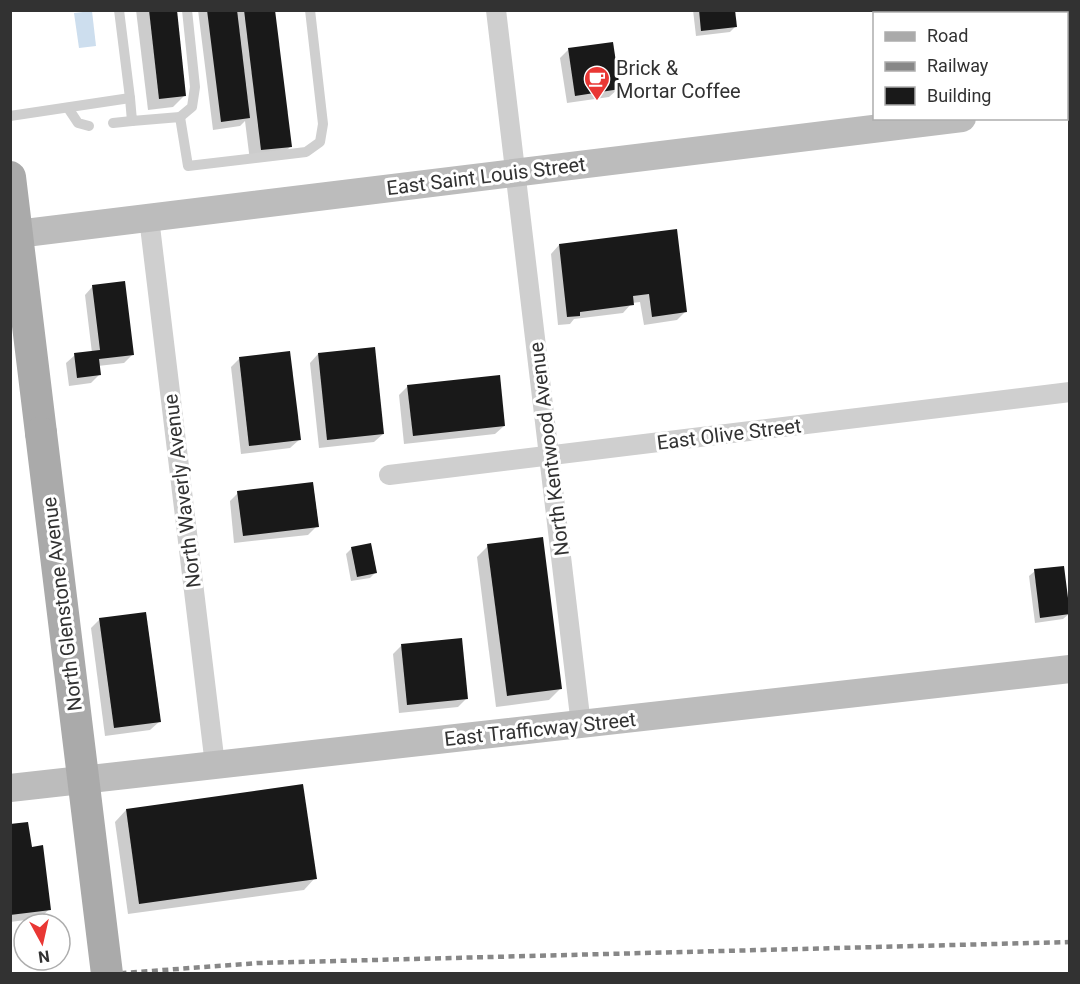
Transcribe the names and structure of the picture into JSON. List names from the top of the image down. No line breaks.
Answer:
{"streets":{"main road":["East Saint Louis Street","North Glenstone Avenue","East Trafficway Street"],"street":["East Olive Street","North Kentwood Avenue","North Waverly Avenue"]},"crossings":[["East Saint Louis Street","North Kentwood Avenue"],["East Saint Louis Street","North Waverly Avenue"],["East Saint Louis Street","North Glenstone Avenue"],["East Olive Street","North Kentwood Avenue"],["North Kentwood Avenue","East Trafficway Street"],["North Waverly Avenue","East Trafficway Street"]],"places":{"cafe":["Brick & Mortar Coffee"]},"legend":["Road","Railway","Building"],"north":"bottom"}
